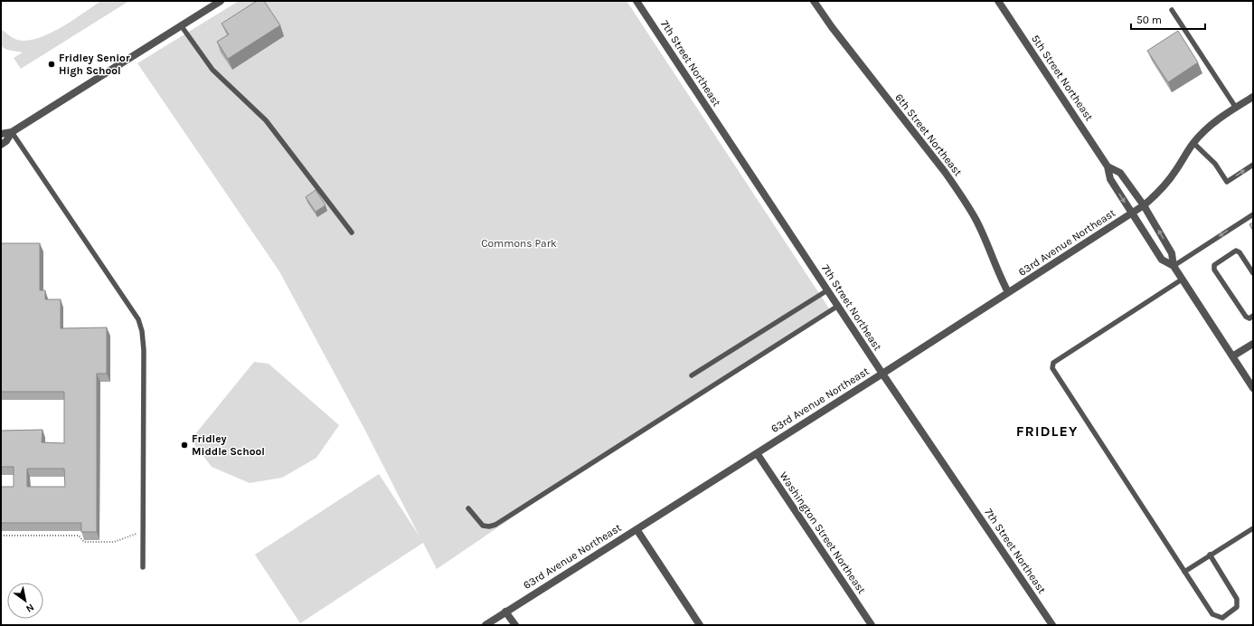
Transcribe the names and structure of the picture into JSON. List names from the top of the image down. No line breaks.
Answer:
{"streets":{"street":["7th Street Northeast","5th Street Northeast","6th Street Northeast","63rd Avenue Northeast","Washington Street Northeast"]},"crossings":[["7th Street Northeast","63rd Avenue Northeast"],["5th Street Northeast","63rd Avenue Northeast"],["6th Street Northeast","63rd Avenue Northeast"],["63rd Avenue Northeast","Washington Street Northeast"]],"districts":["FRIDLEY"],"parks":["Commons Park"],"places":["Fridley Senior High School","Fridley Middle School"],"scale_bar":"50 m","north":"bottom right"}
